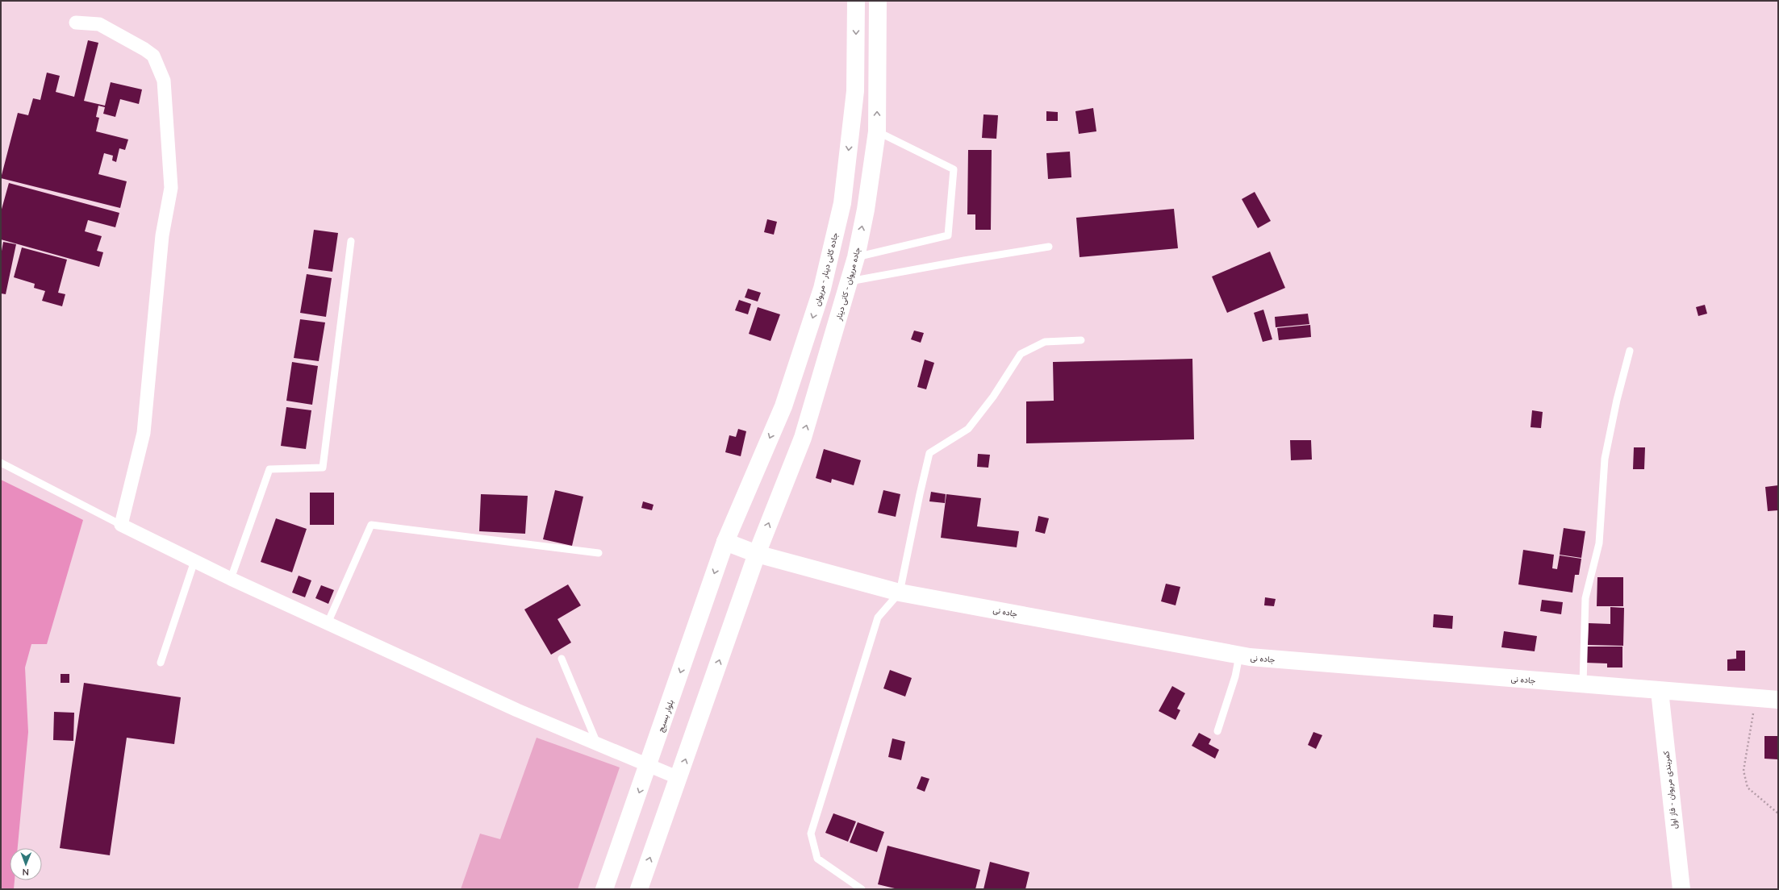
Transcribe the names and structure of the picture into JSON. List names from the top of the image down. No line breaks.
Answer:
{"streets":{"main road":["جاده کانی دینار - مریوان","جاده مریوان - کانی دینار","جاده نی","بلوار بسیج","کمربندی مریوان - فاز اول"]},"crossings":[["جاده کانی دینار - مریوان","جاده نی"],["جاده کانی دینار - مریوان","بلوار بسیج"],["جاده مریوان - کانی دینار","جاده نی"],["جاده نی","بلوار بسیج"],["جاده نی","کمربندی مریوان - فاز اول"]],"one_way":["جاده کانی دینار - مریوان","جاده مریوان - کانی دینار"],"north":"bottom"}
